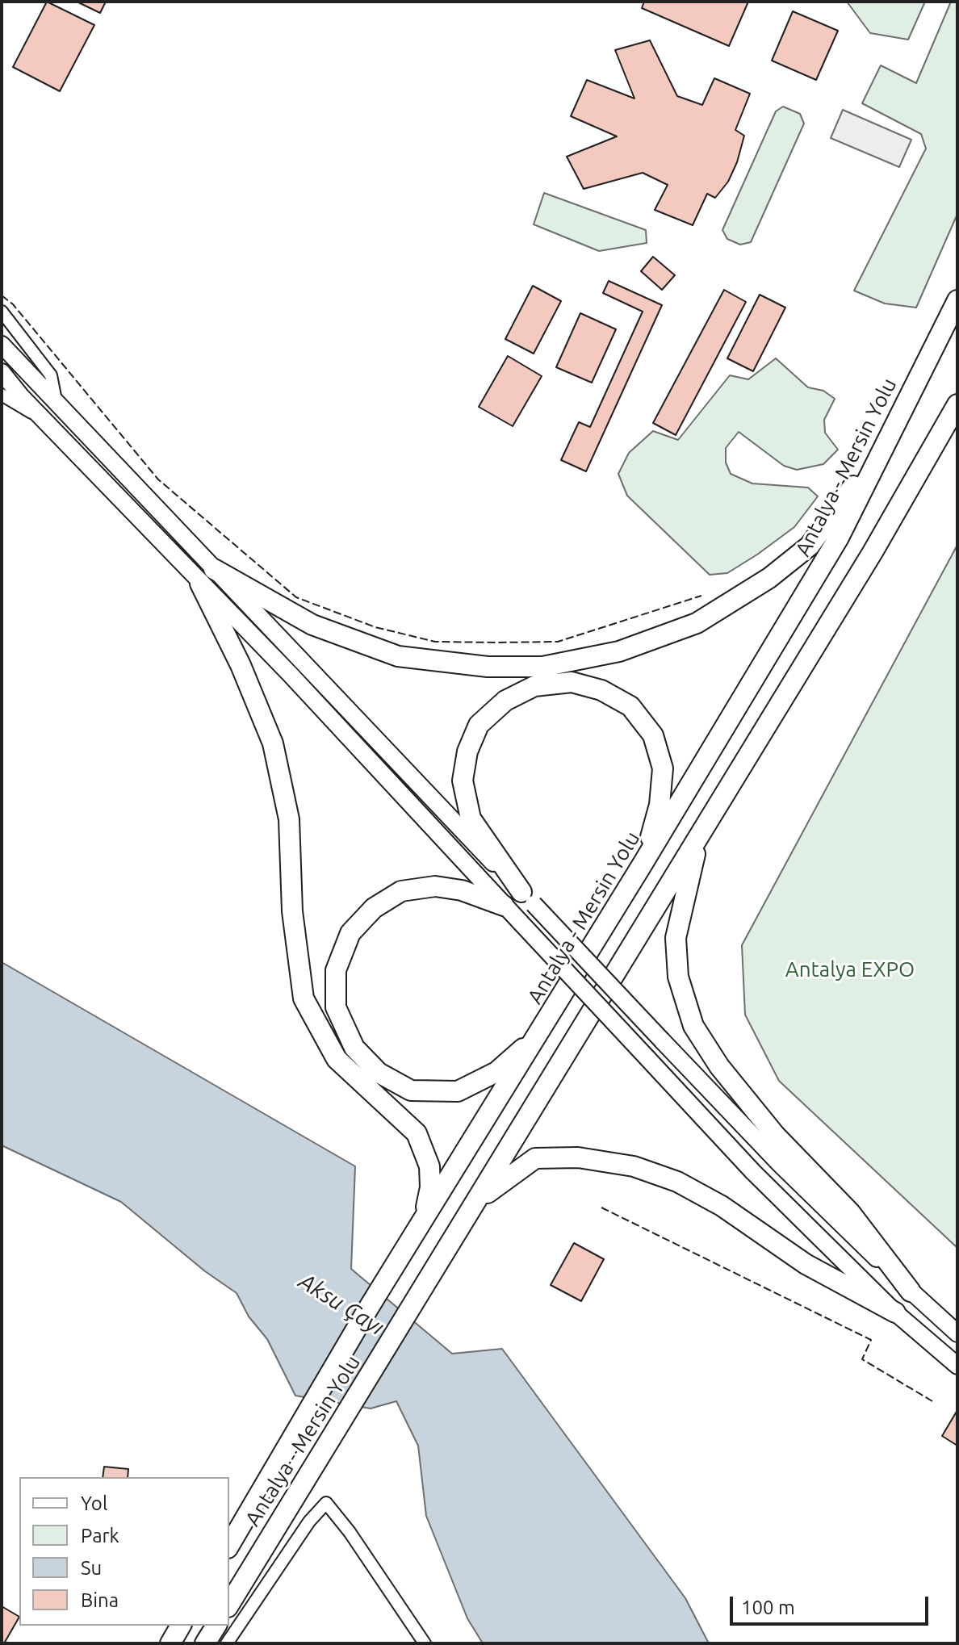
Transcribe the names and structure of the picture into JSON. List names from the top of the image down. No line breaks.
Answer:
{"streets":{"highway":["Antalya - Mersin Yolu"]},"water":["Aksu Çayı"],"parks":["Antalya EXPO"],"legend":["Yol","Park","Su","Bina"],"scale_bar":"100 m"}
